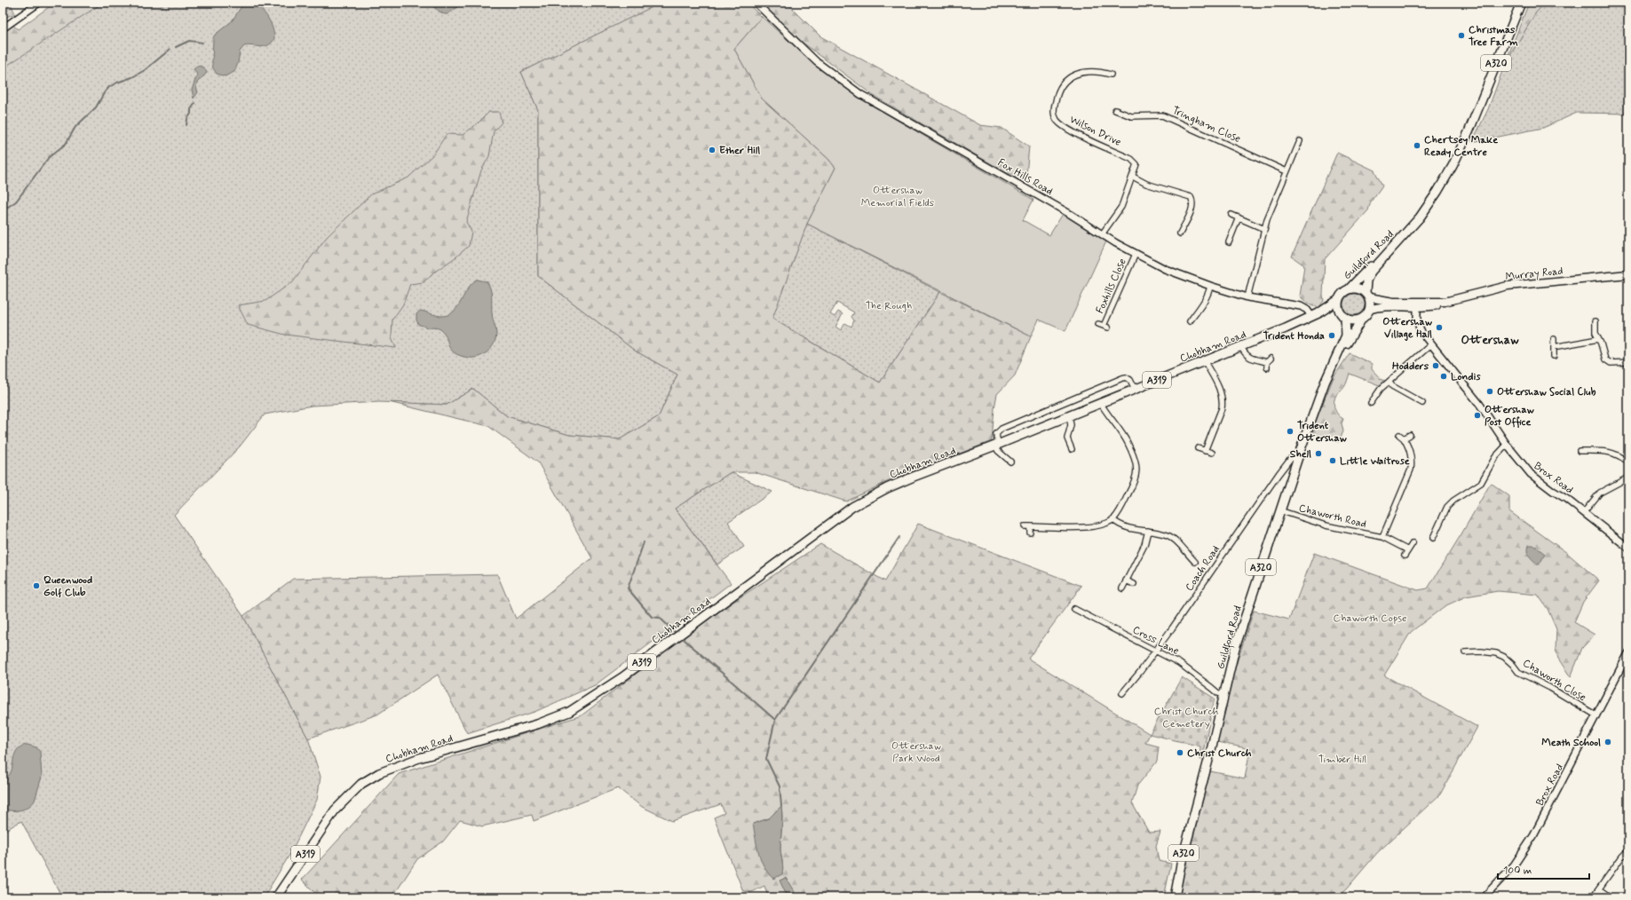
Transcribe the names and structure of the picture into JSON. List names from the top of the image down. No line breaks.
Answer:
{"streets":{"main road":["A320","Guildford Road","Murray Road","Chobham Road","A319"],"street":["Tringham Close","Wilson Drive","Fox Hills Road","Foxhills Close","Brox Road","Chaworth Road","Coach Road","Cross Lane","Chaworth Close"]},"crossings":[["Wilson Drive","Fox Hills Road"],["Fox Hills Road","Foxhills Close"],["Fox Hills Road","Chobham Road"],["Guildford Road","Murray Road"],["Guildford Road","Chobham Road"],["Guildford Road","Chaworth Road"],["Guildford Road","Coach Road"],["Guildford Road","Cross Lane"],["Murray Road","Chobham Road"],["Murray Road","Brox Road"],["Brox Road","Chaworth Close"],["Coach Road","Cross Lane"]],"districts":["Ottershaw"],"parks":["Ottershaw Memorial Fields","The Rough","Chaworth Copse","Christ Church Cemetery","Ottershaw Park Wood","Timber Hill"],"places":["Christmas Tree Farm","Chertsey Make Ready Centre","Ether Hill","Ottershaw Village Hall","Trident Honda","Hodders","Londis","Ottershaw Social Club","Ottershaw Post Office","Trident Ottershaw","Shell","Little Waitrose","Queenwood Golf Club","Meath School","Christ Church"],"scale_bar":"100 m"}
